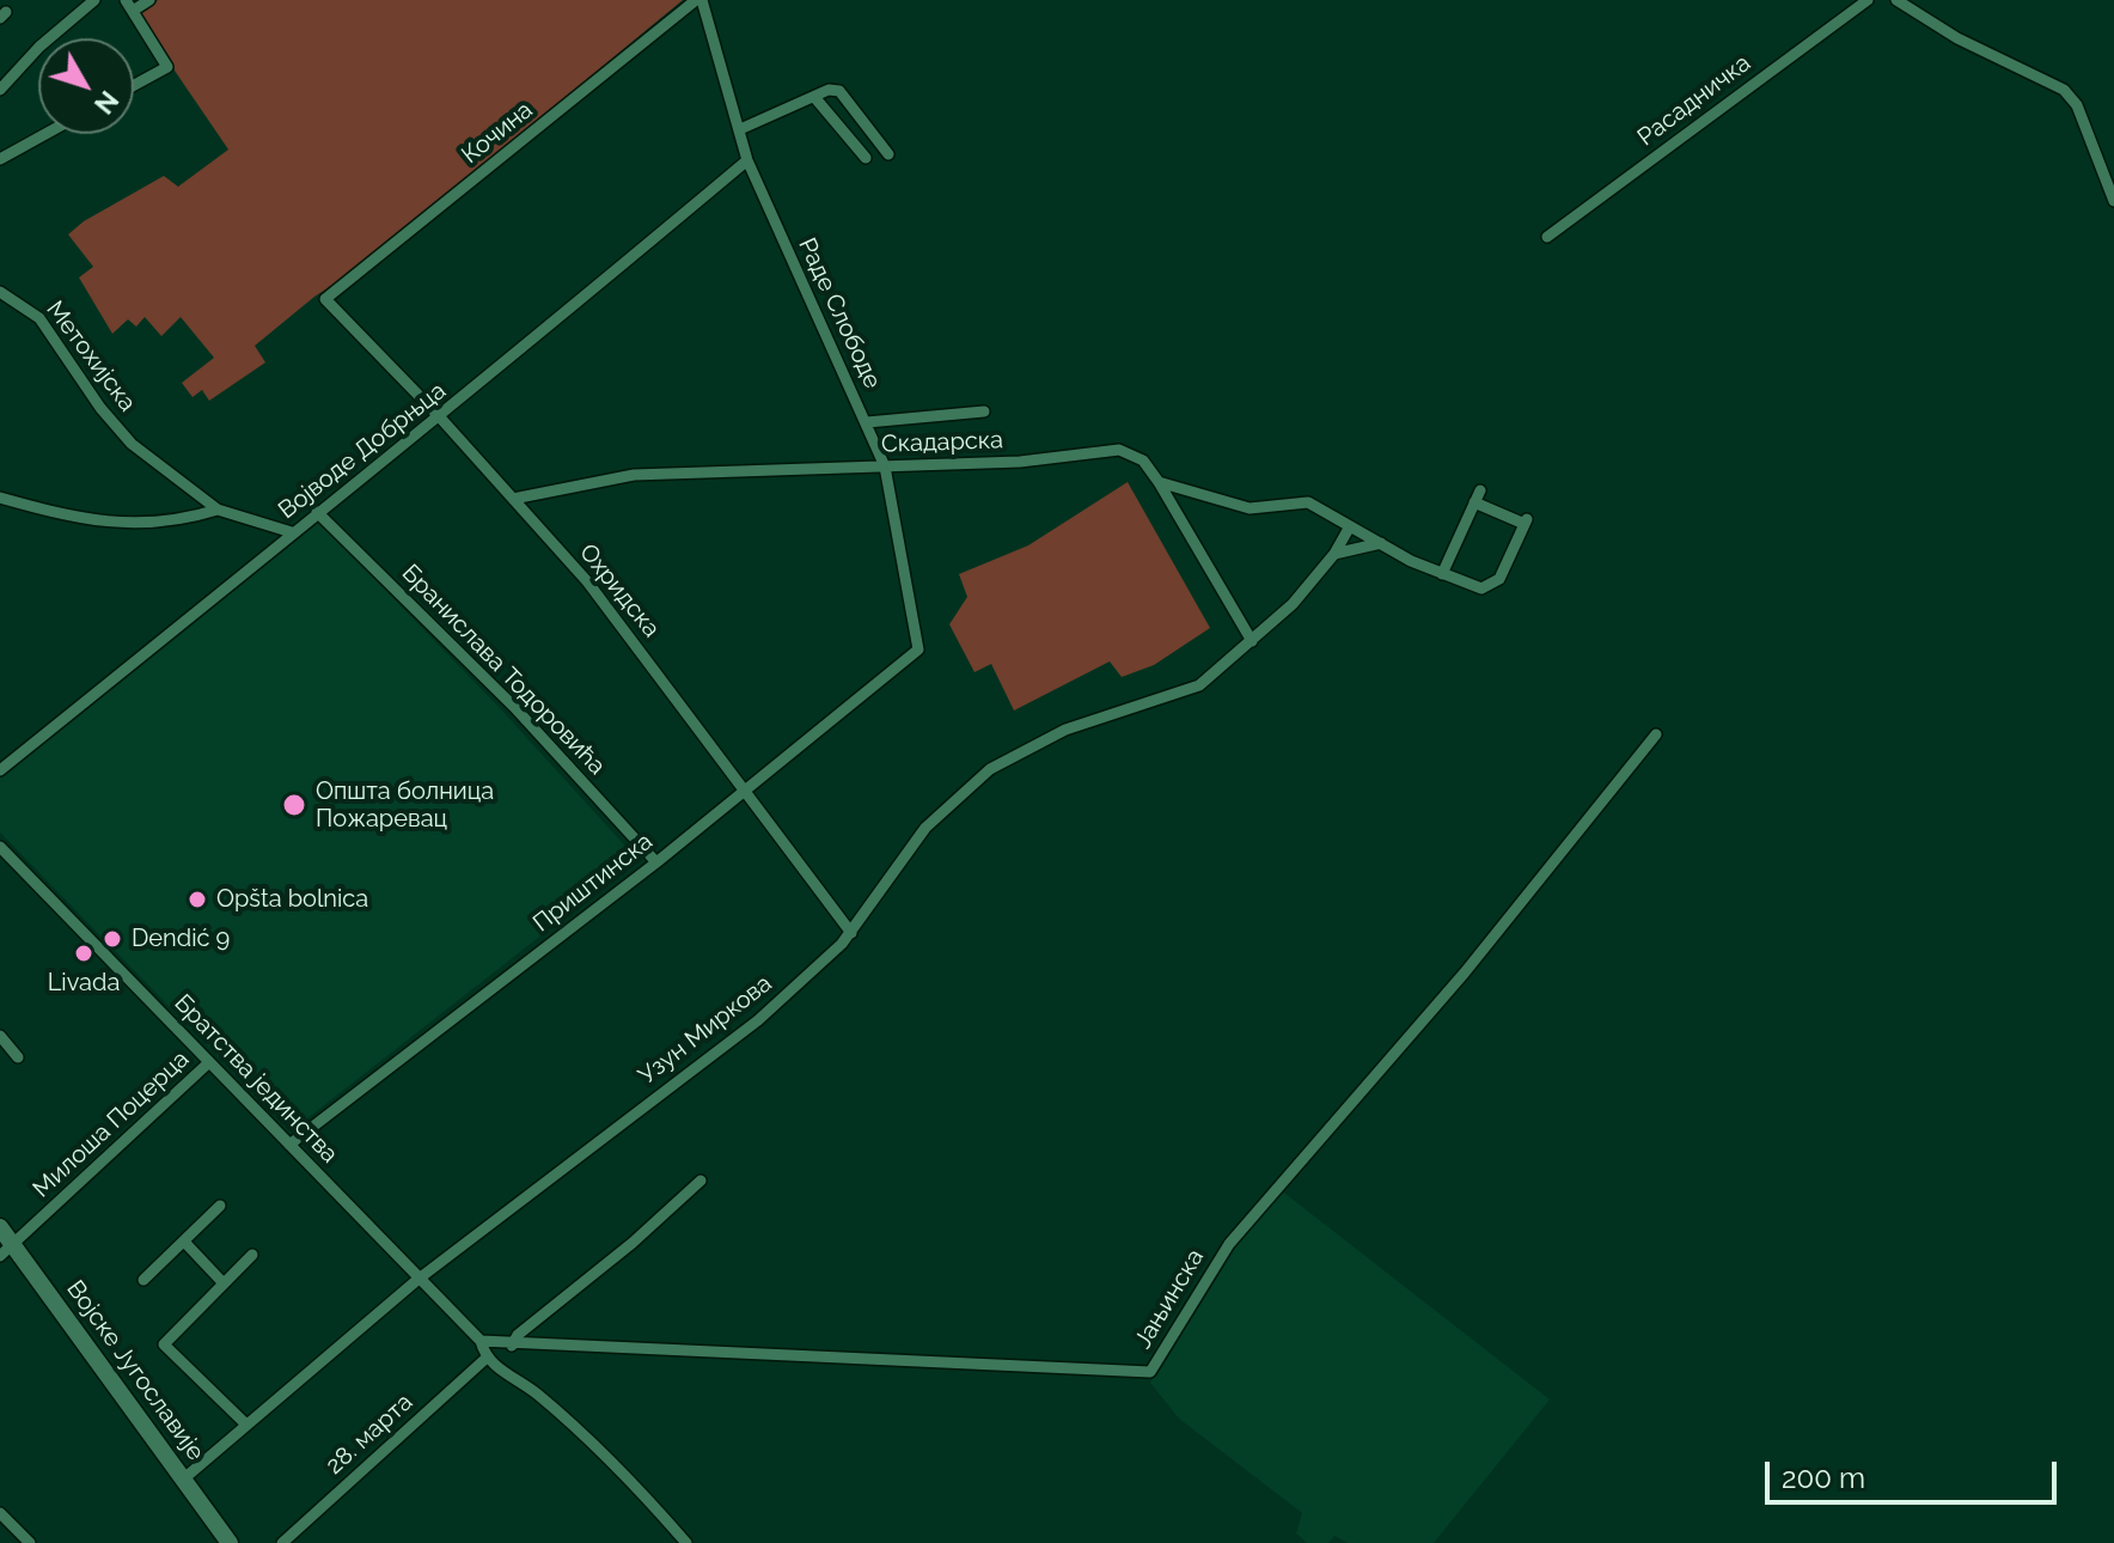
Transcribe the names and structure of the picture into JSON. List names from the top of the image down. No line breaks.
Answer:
{"streets":{"main road":["Војске Југославије"],"street":["Расадничка","Кочина","Раде Слободе","Метохијска","Скадарска","Војводе Добрњца","Охридска","Бранислава Тодоровића","Приштинска","Узун Миркова","Братства јединства","Милоша Поцерца","Јањинска","28. марта"]},"crossings":[["Кочина","Раде Слободе"],["Кочина","Охридска"],["Раде Слободе","Скадарска"],["Раде Слободе","Војводе Добрњца"],["Раде Слободе","Приштинска"],["Метохијска","Војводе Добрњца"],["Скадарска","Охридска"],["Скадарска","Узун Миркова"],["Војводе Добрњца","Охридска"],["Војводе Добрњца","Бранислава Тодоровића"],["Охридска","Приштинска"],["Охридска","Узун Миркова"],["Бранислава Тодоровића","Приштинска"],["Приштинска","Братства јединства"],["Узун Миркова","Братства јединства"],["Узун Миркова","Војске Југославије"],["Братства јединства","Милоша Поцерца"],["Братства јединства","Јањинска"],["Милоша Поцерца","Војске Југославије"]],"places":["Општа болница Пожаревац","Opšta bolnica","Dendić 9","Livada"],"scale_bar":"200 m","north":"bottom right"}
